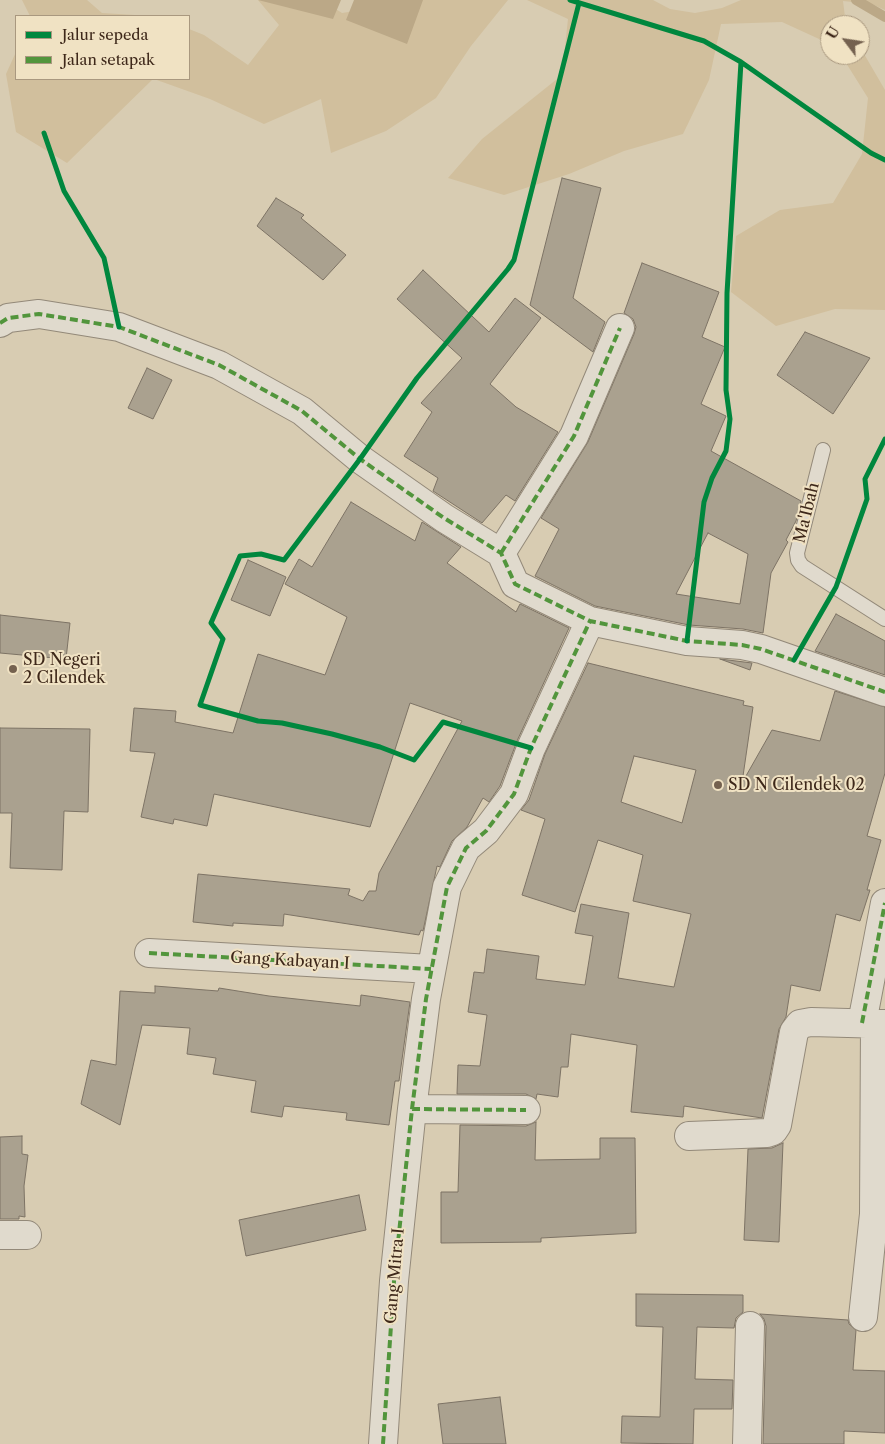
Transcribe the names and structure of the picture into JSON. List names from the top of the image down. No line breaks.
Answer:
{"streets":{"street":["Gang Kabayan I","Gang Mitra I"],"lane":["Ma'Ibah"]},"crossings":[["Gang Kabayan I","Gang Mitra I"]],"places":["SD Negeri 2 Cilendek","SD N Cilendek 02"],"legend":["Jalur sepeda","Jalan setapak"],"north":"top left"}
